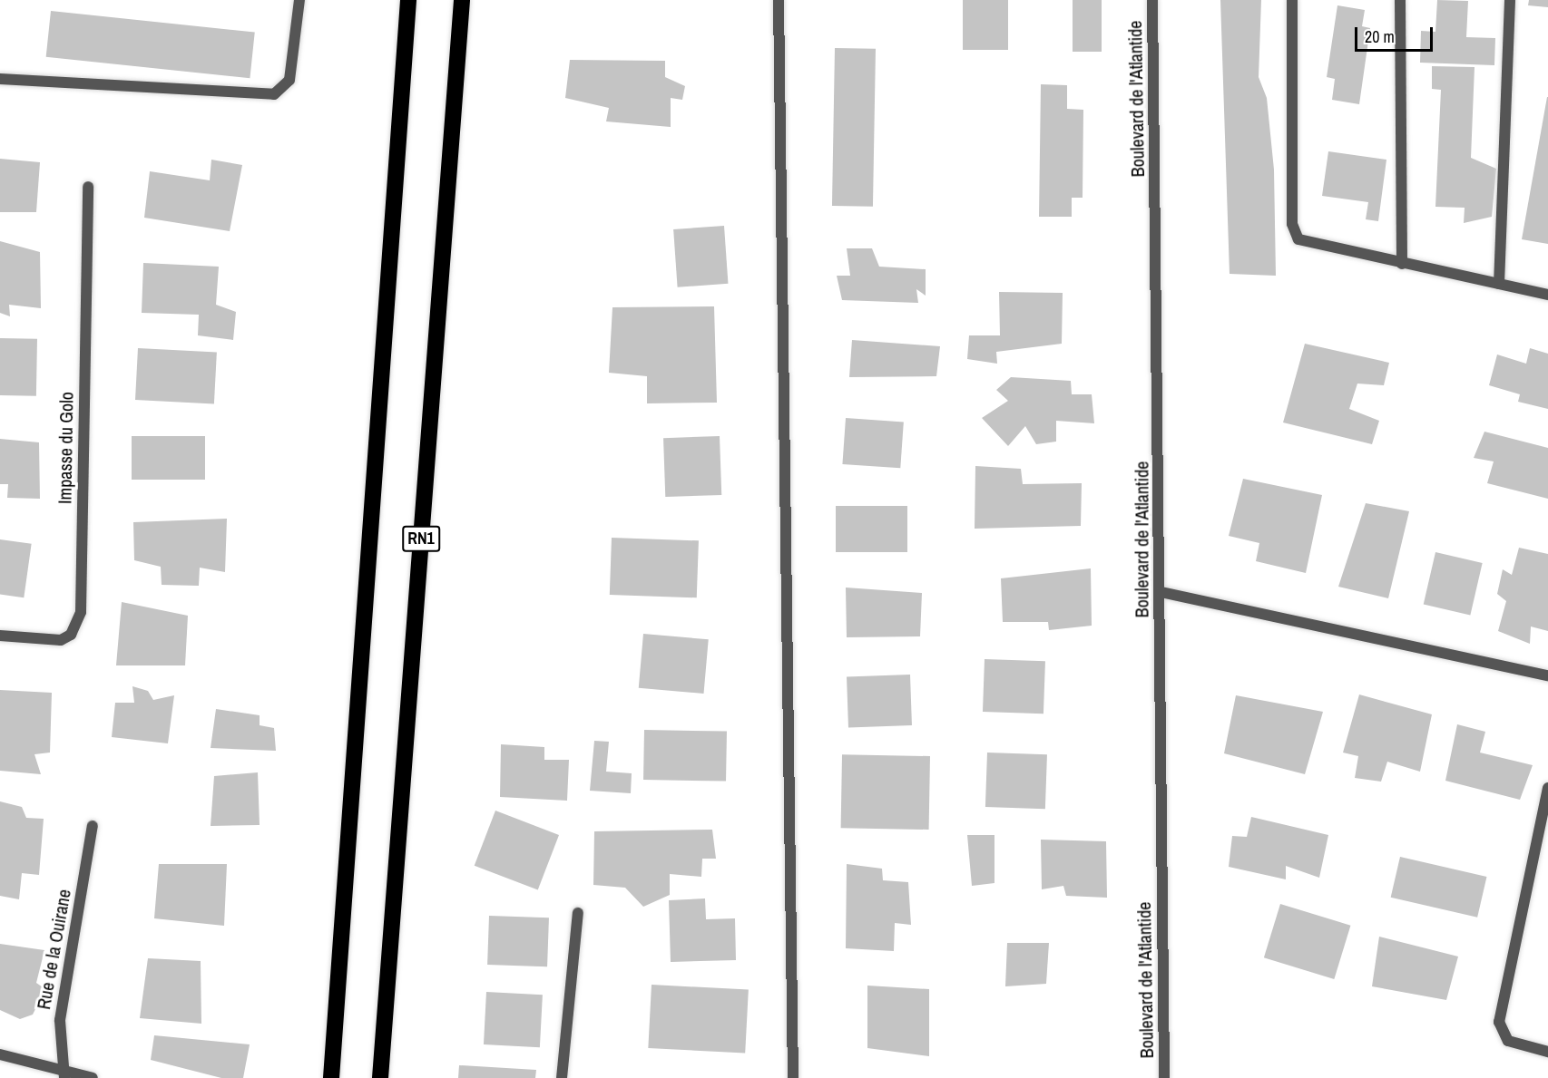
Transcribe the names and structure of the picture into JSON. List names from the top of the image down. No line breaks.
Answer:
{"streets":{"highway":["RN1"],"street":["Boulevard de l'Atlantide","Impasse du Golo","Rue de la Ouirane"]},"scale_bar":"20 m"}
